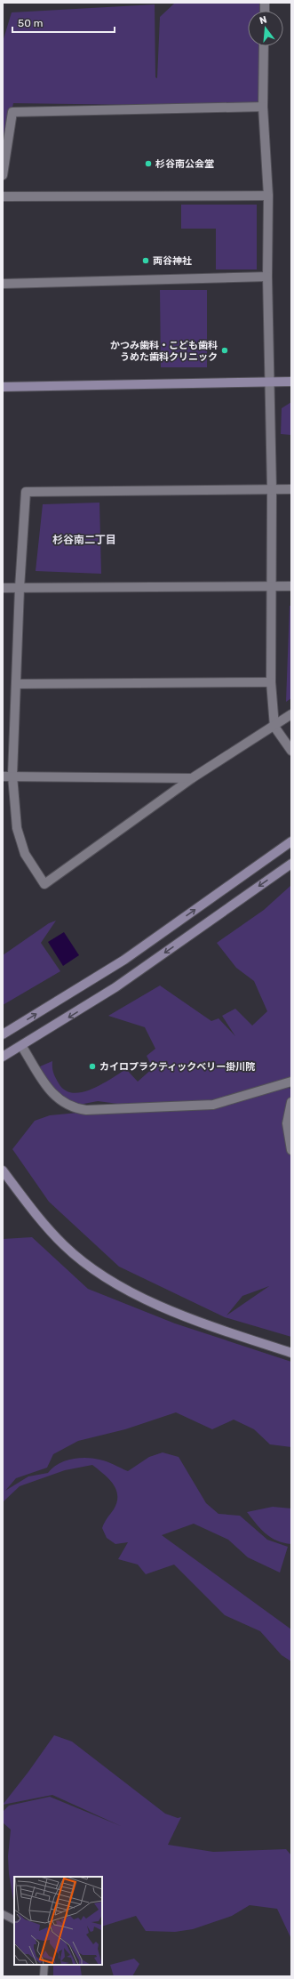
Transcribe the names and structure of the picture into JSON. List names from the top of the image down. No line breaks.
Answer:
{"districts":["杉谷南二丁目"],"places":["杉谷南公会堂","両谷神社","かつみ歯科・こども歯科 うめた歯科クリニック","カイロプラクティックベリー掛川院"],"scale_bar":"50 m","north":"top"}
